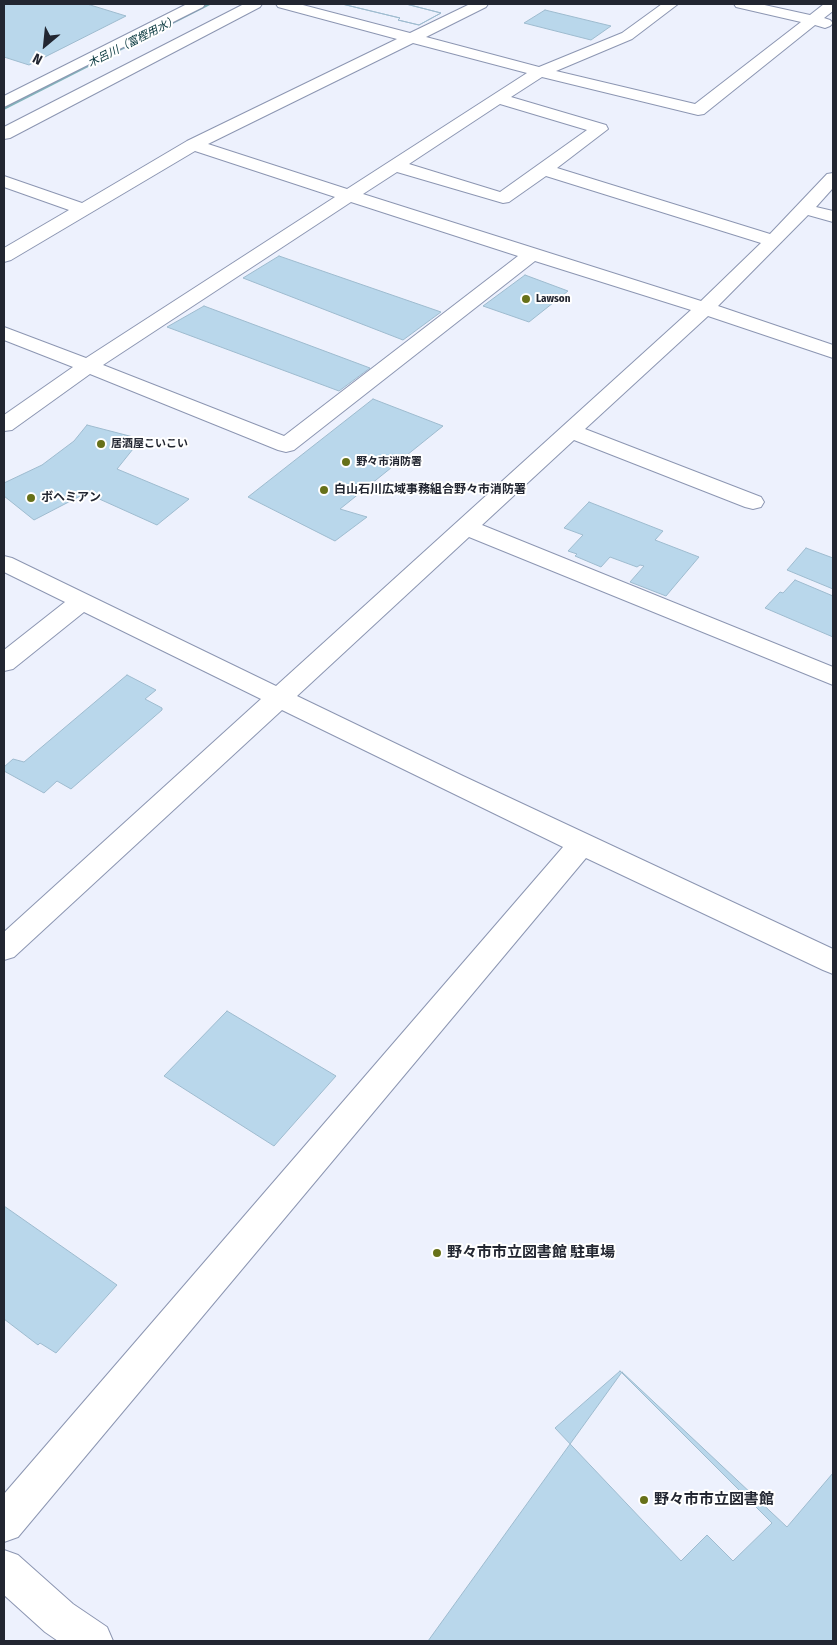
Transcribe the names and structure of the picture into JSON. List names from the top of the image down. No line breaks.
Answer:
{"water":["木呂川（富樫用水）"],"places":["Lawson","居酒屋こいこい","野々市消防署","白山石川広域事務組合野々市消防署","ボヘミアン","野々市市立図書館 駐車場","野々市市立図書館"],"north":"bottom left"}
